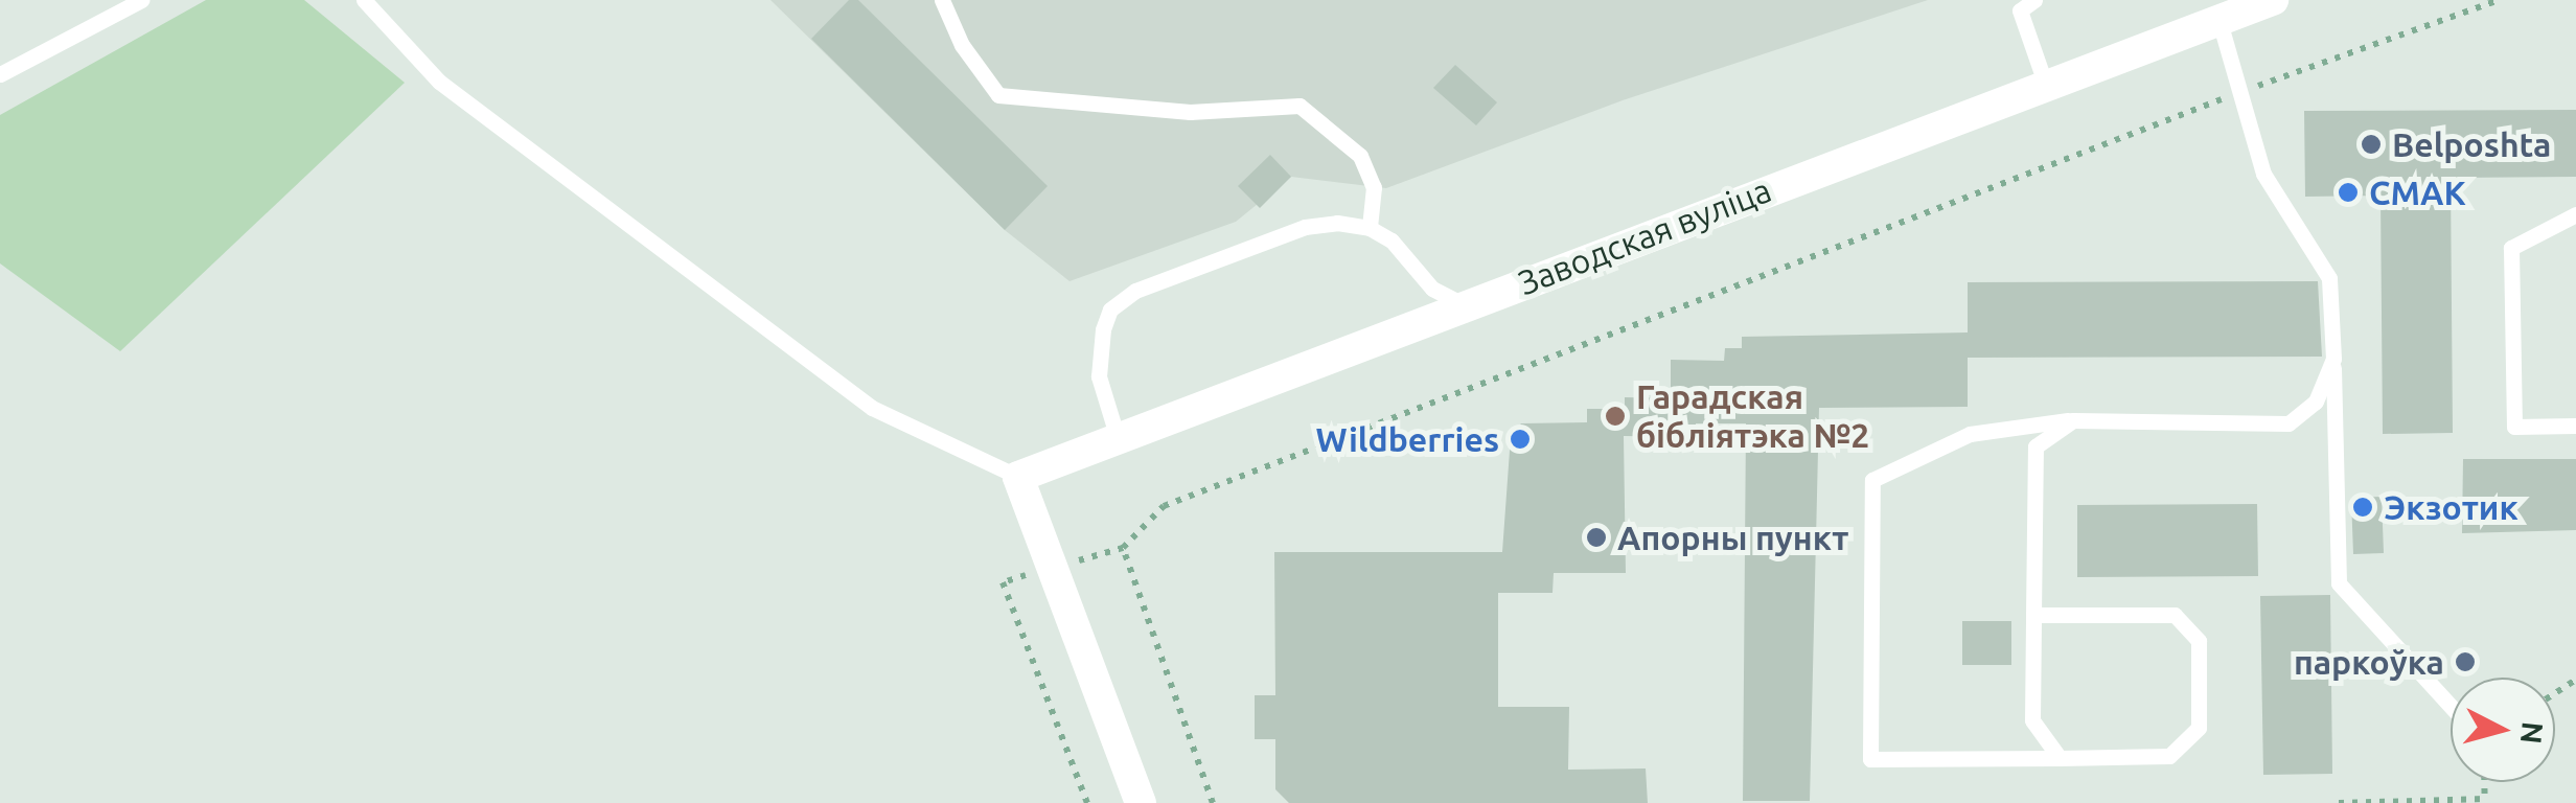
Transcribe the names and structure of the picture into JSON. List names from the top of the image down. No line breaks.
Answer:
{"streets":{"street":["Заводская вуліца"]},"places":["Belposhta","СМАК","Гарадская бібліятэка №2","Wildberries","Экзотик","Апорны пункт","паркоўка"],"north":"right"}
